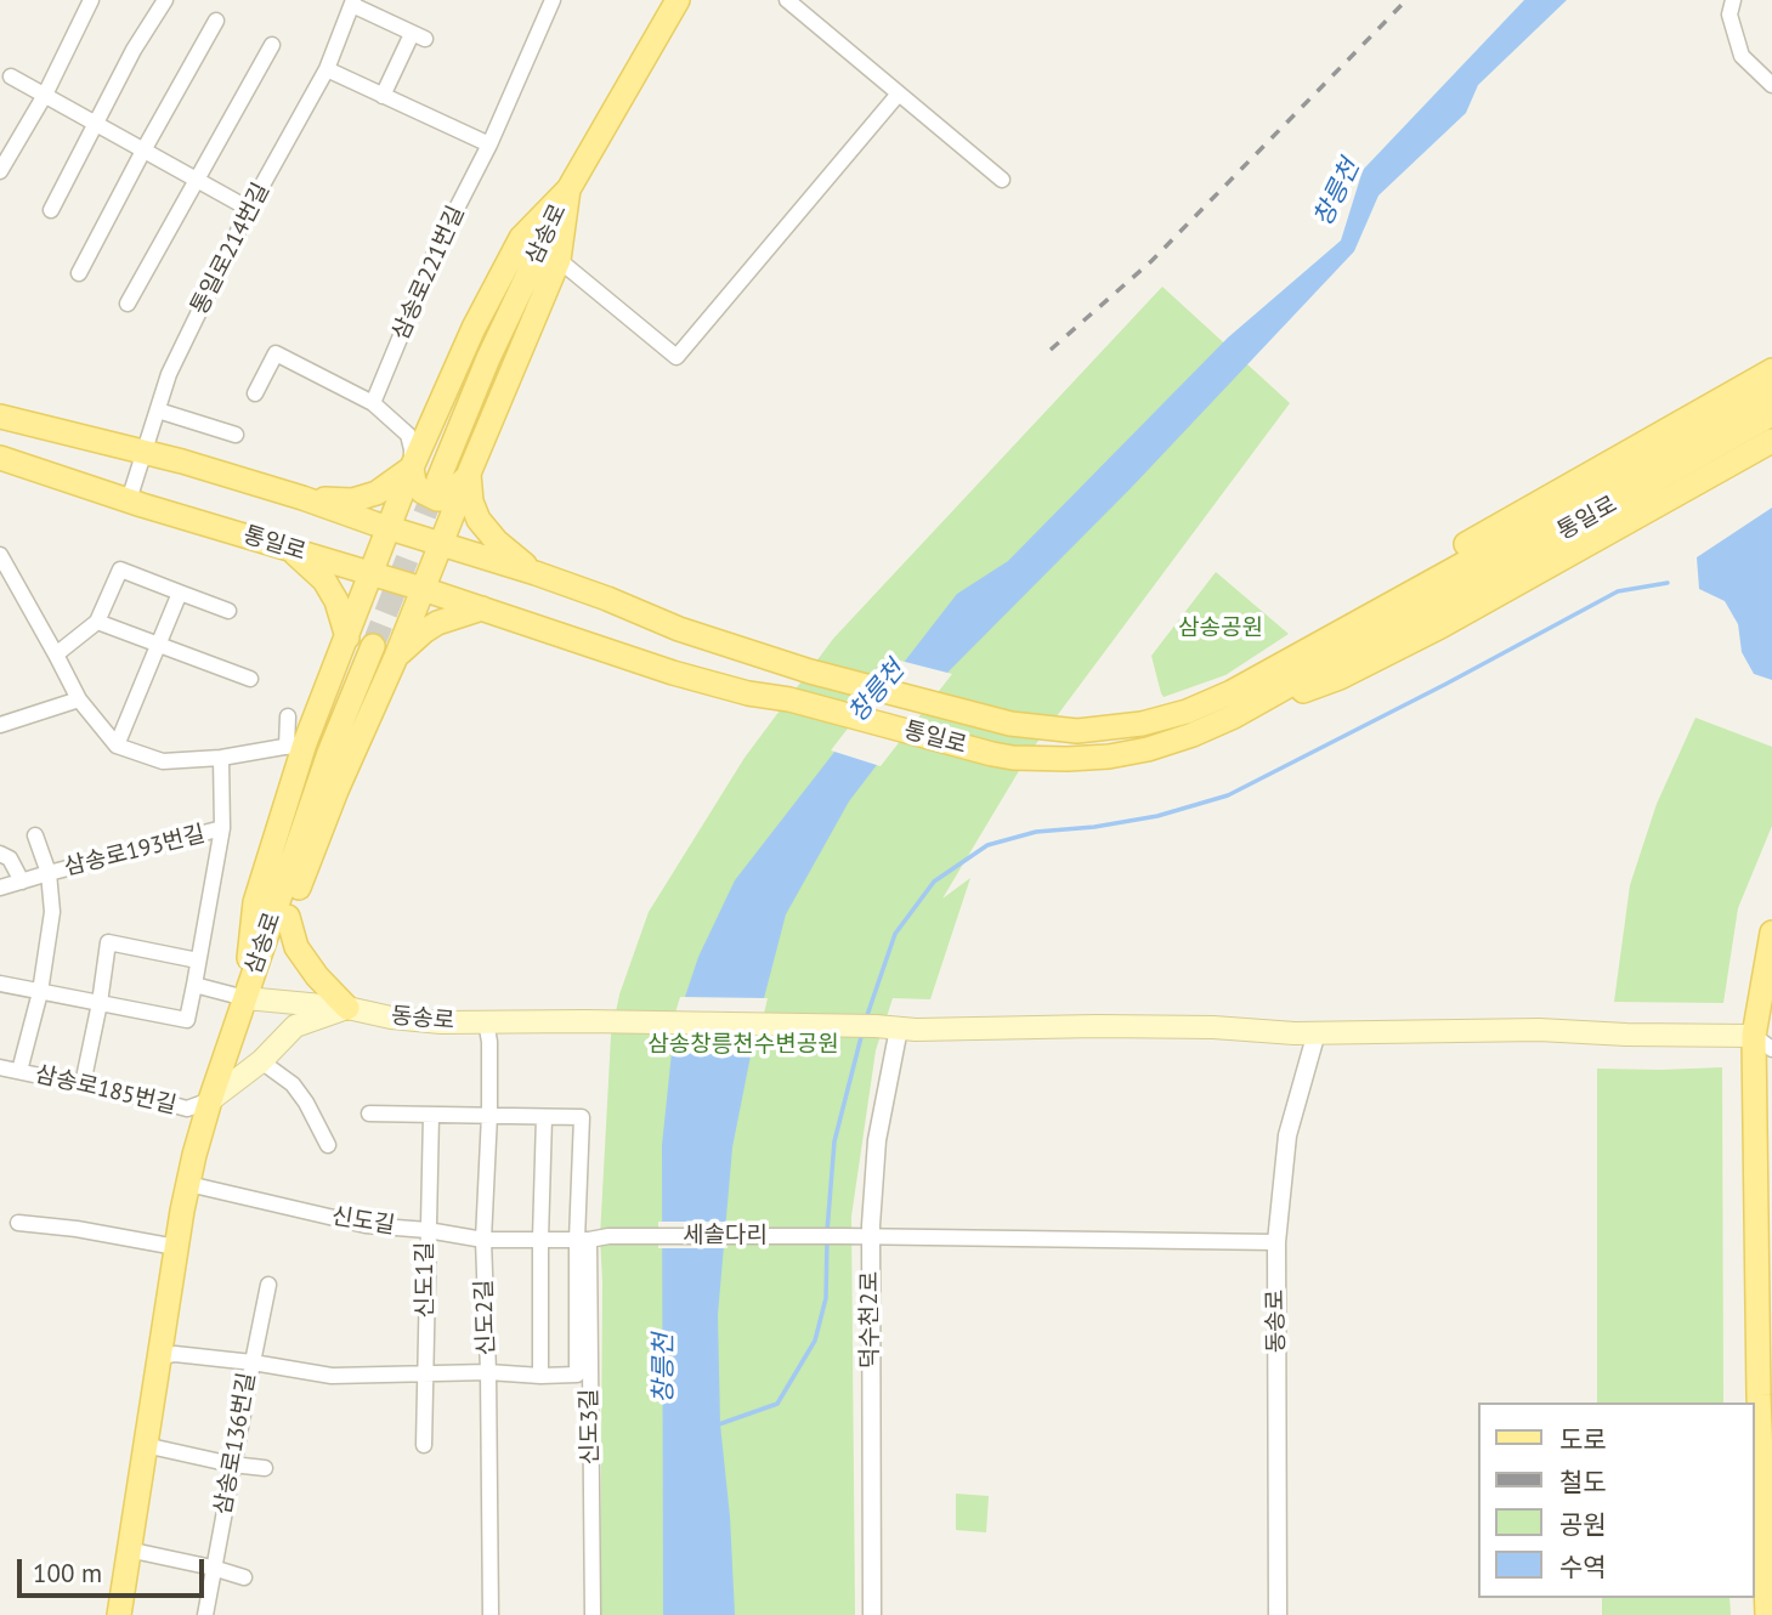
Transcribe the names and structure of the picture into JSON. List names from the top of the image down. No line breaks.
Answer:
{"streets":{"main road":["삼송로","통일로","동송로"],"street":["통일로214번길","삼송로221번길","삼송로193번길","삼송로185번길","신도길","세솔다리","신도1길","신도2길","덕수천2로","신도3길","삼송로136번길"]},"crossings":[["삼송로","동송로"],["삼송로","삼송로185번길"],["삼송로","신도길"],["삼송로","삼송로136번길"],["통일로214번길","통일로"],["삼송로193번길","삼송로185번길"],["동송로","세솔다리"],["동송로","신도2길"],["동송로","덕수천2로"],["신도길","세솔다리"],["신도길","신도1길"],["신도길","신도2길"],["신도길","신도3길"],["세솔다리","덕수천2로"]],"water":["창릉천"],"parks":["삼송공원","삼송창릉천수변공원"],"legend":["도로","철도","공원","수역"],"scale_bar":"100 m"}
